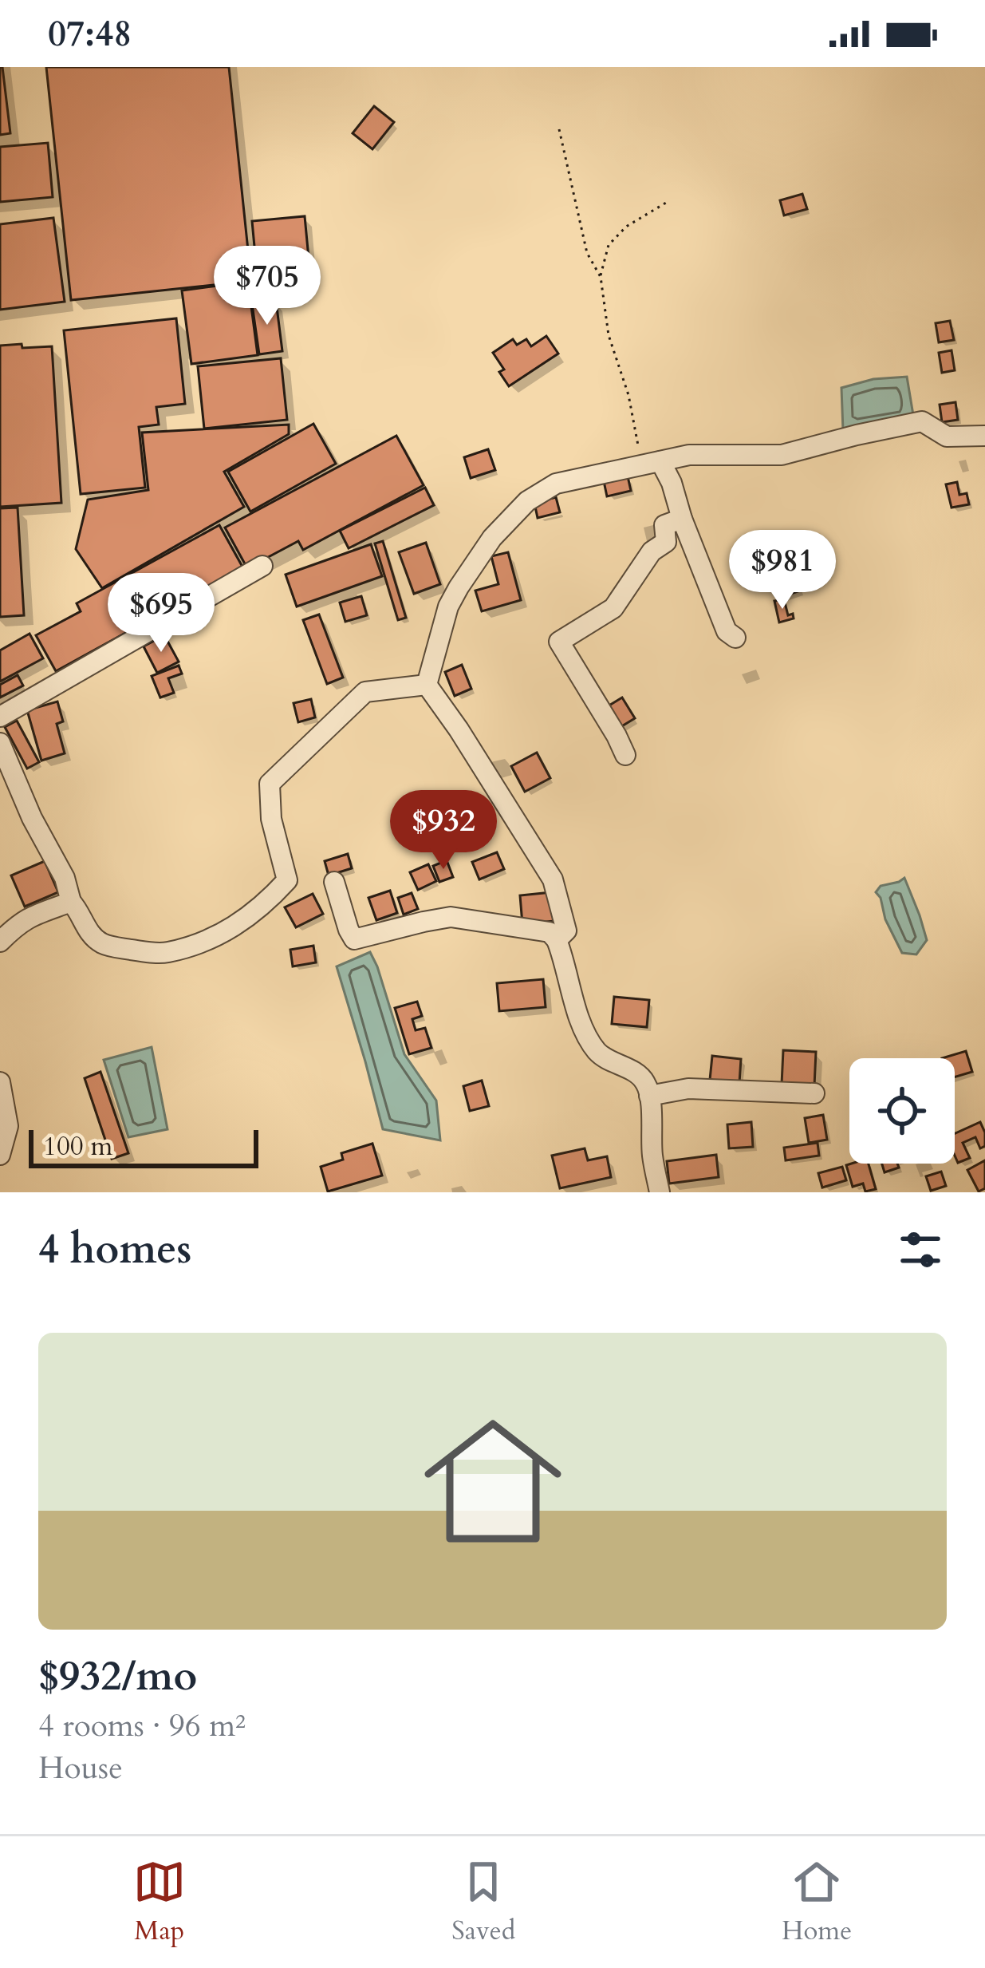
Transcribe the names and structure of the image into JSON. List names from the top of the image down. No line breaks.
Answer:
{"scale_bar":"100 m","page":{"status":"07:48","price":["$705","$981","$695","$932"],"scale":"100 m","heading":"4 homes","list":[{"name":"$932/mo","note":"4 rooms · 96 m² · House"}],"tabs":["Map","Saved","Home"]}}
